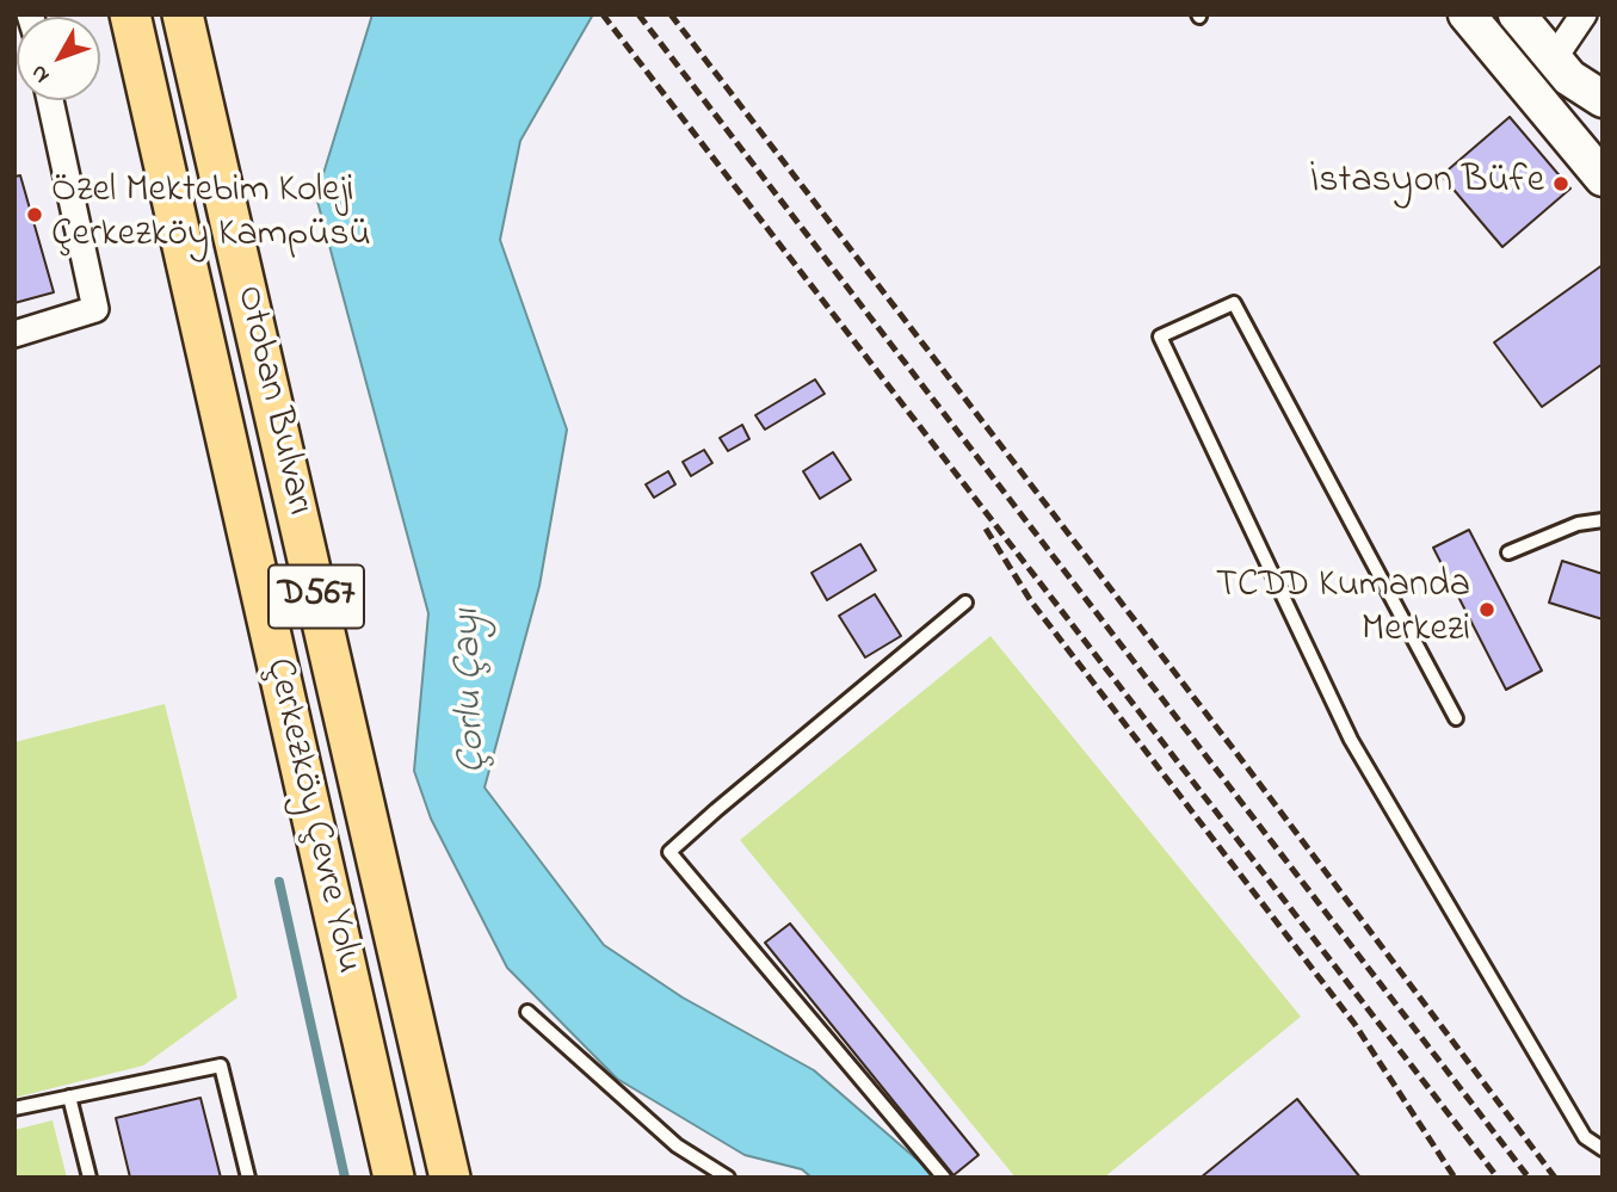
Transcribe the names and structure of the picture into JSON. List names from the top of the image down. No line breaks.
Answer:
{"streets":{"highway":["Otoban Bulvarı","D567","Çerkezköy Çevre Yolu"]},"water":["Çorlu Çayı"],"places":["İstasyon Büfe","Özel Mektebim Koleji Çerkezköy Kampüsü","TCDD Kumanda Merkezi"],"north":"bottom left"}
